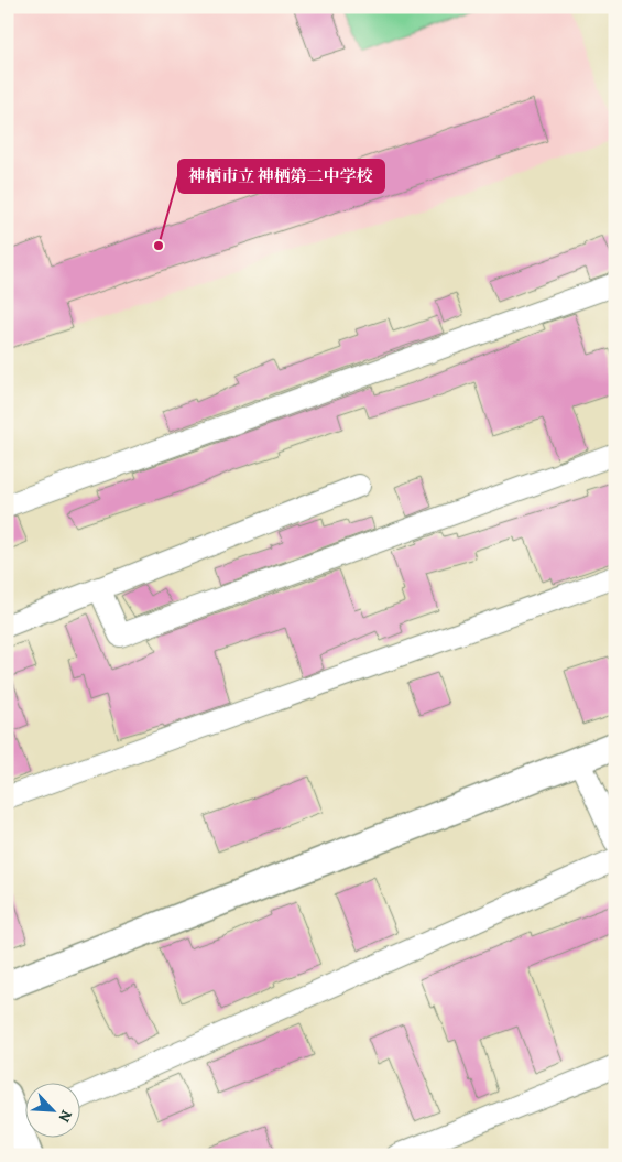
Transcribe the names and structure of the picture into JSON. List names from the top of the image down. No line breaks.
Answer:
{"places":["神栖市立 神栖第二中学校"],"north":"bottom right"}
